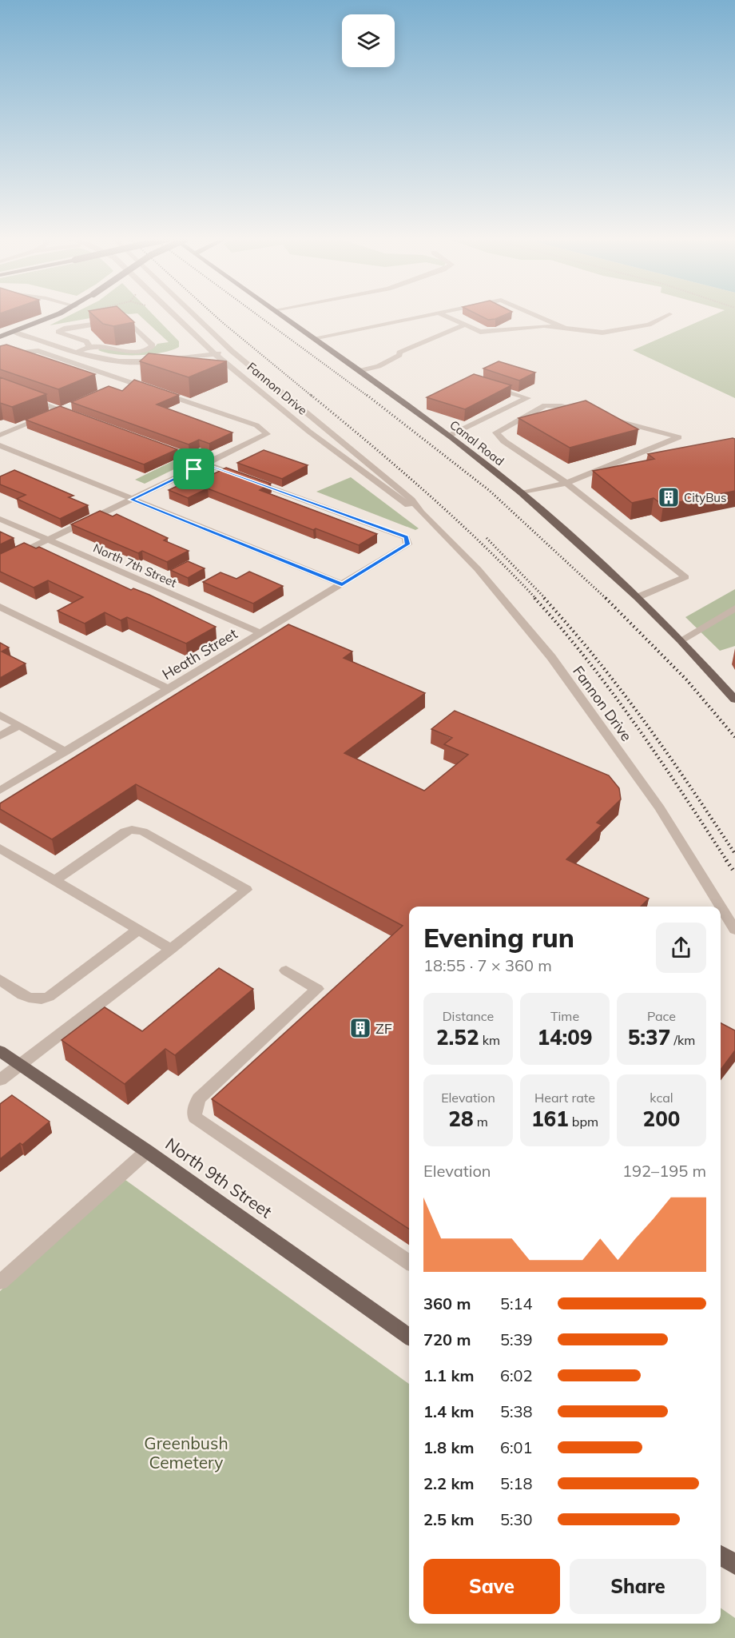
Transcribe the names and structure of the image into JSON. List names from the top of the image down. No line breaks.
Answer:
{"streets":{"main road":["Canal Road","North 9th Street"],"street":["Fannon Drive","North 7th Street","Heath Street"]},"crossings":[["North 7th Street","Heath Street"]],"parks":["Greenbush Cemetery"],"places":{"building":["CityBus","ZF"]},"page":{"heading":["Evening run","18:55 · 7 × 360 m"],"stats":[["Distance","2.52 km"],["Time","14:09"],["Pace","5:37 /km"],["Elevation","28 m"],["Heart rate","161 bpm"],["kcal","200"]],"chart":["Elevation","192–195 m"],"list":[{"name":"360 m","note":"5:14"},{"name":"720 m","note":"5:39"},{"name":"1.1 km","note":"6:02"},{"name":"1.4 km","note":"5:38"},{"name":"1.8 km","note":"6:01"},{"name":"2.2 km","note":"5:18"},{"name":"2.5 km","note":"5:30"}],"buttons":["Save","Share"]}}
